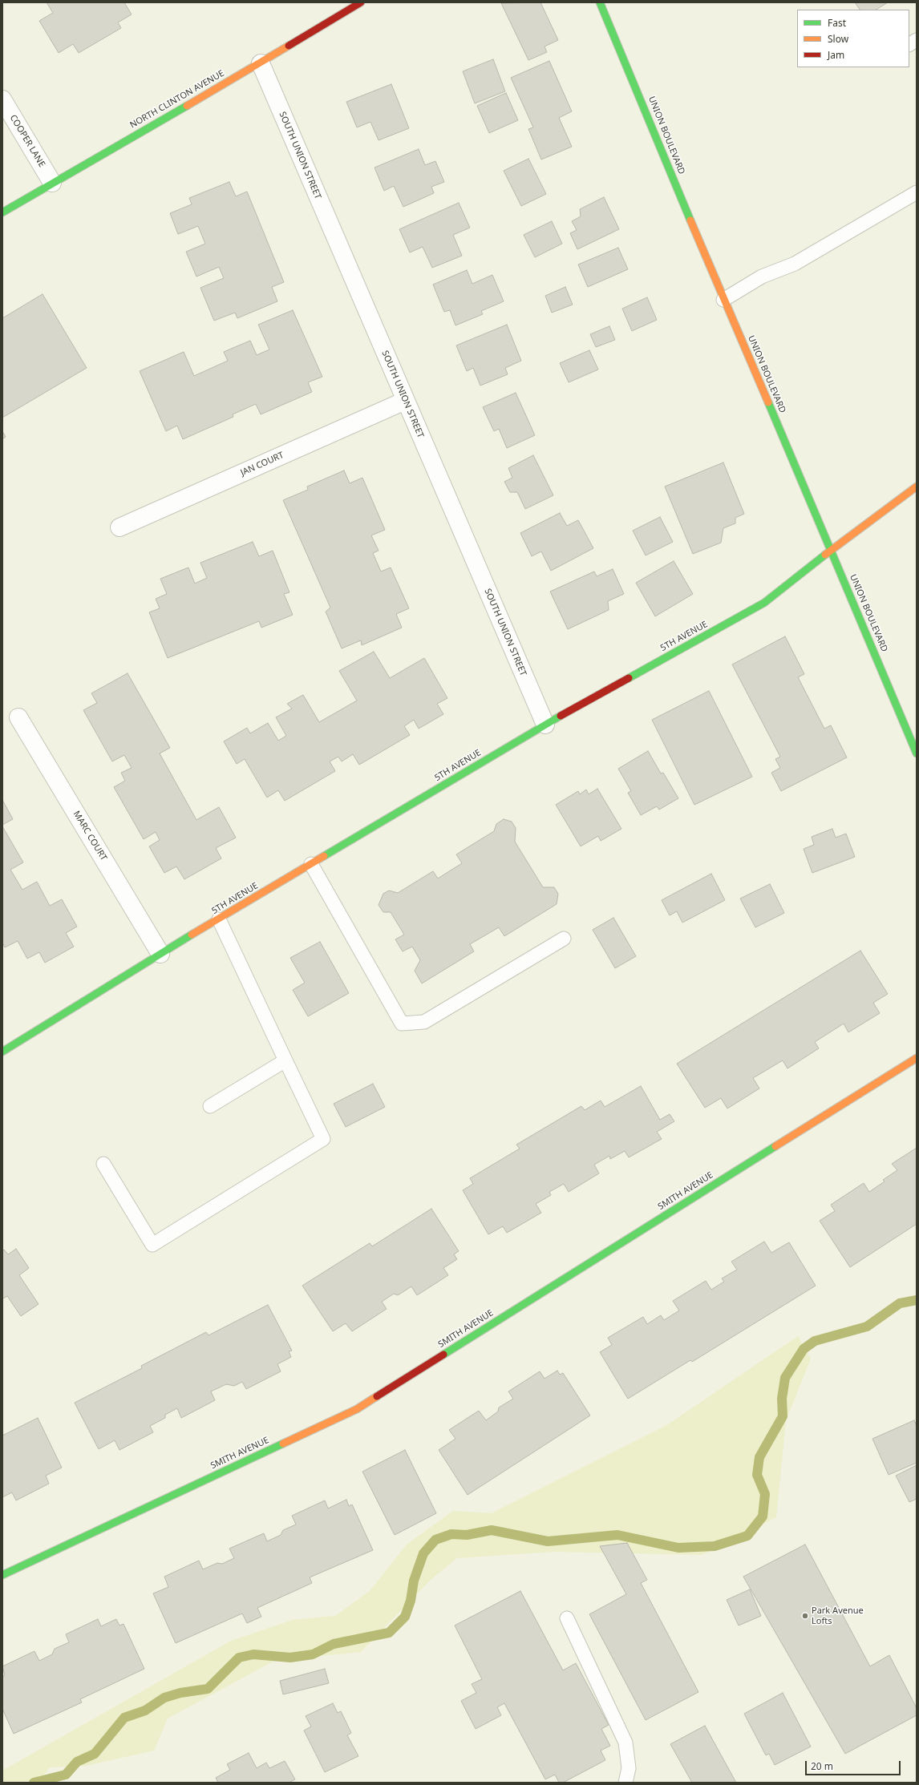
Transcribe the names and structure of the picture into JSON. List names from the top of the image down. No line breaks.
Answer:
{"streets":{"main road":["NORTH CLINTON AVENUE","UNION BOULEVARD","5TH AVENUE","SMITH AVENUE"],"street":["COOPER LANE","SOUTH UNION STREET","JAN COURT","MARC COURT"]},"crossings":[["NORTH CLINTON AVENUE","COOPER LANE"],["NORTH CLINTON AVENUE","SOUTH UNION STREET"],["UNION BOULEVARD","5TH AVENUE"],["SOUTH UNION STREET","JAN COURT"],["SOUTH UNION STREET","5TH AVENUE"],["5TH AVENUE","MARC COURT"]],"places":["Park Avenue Lofts"],"legend":["Fast","Slow","Jam"],"scale_bar":"20 m"}
